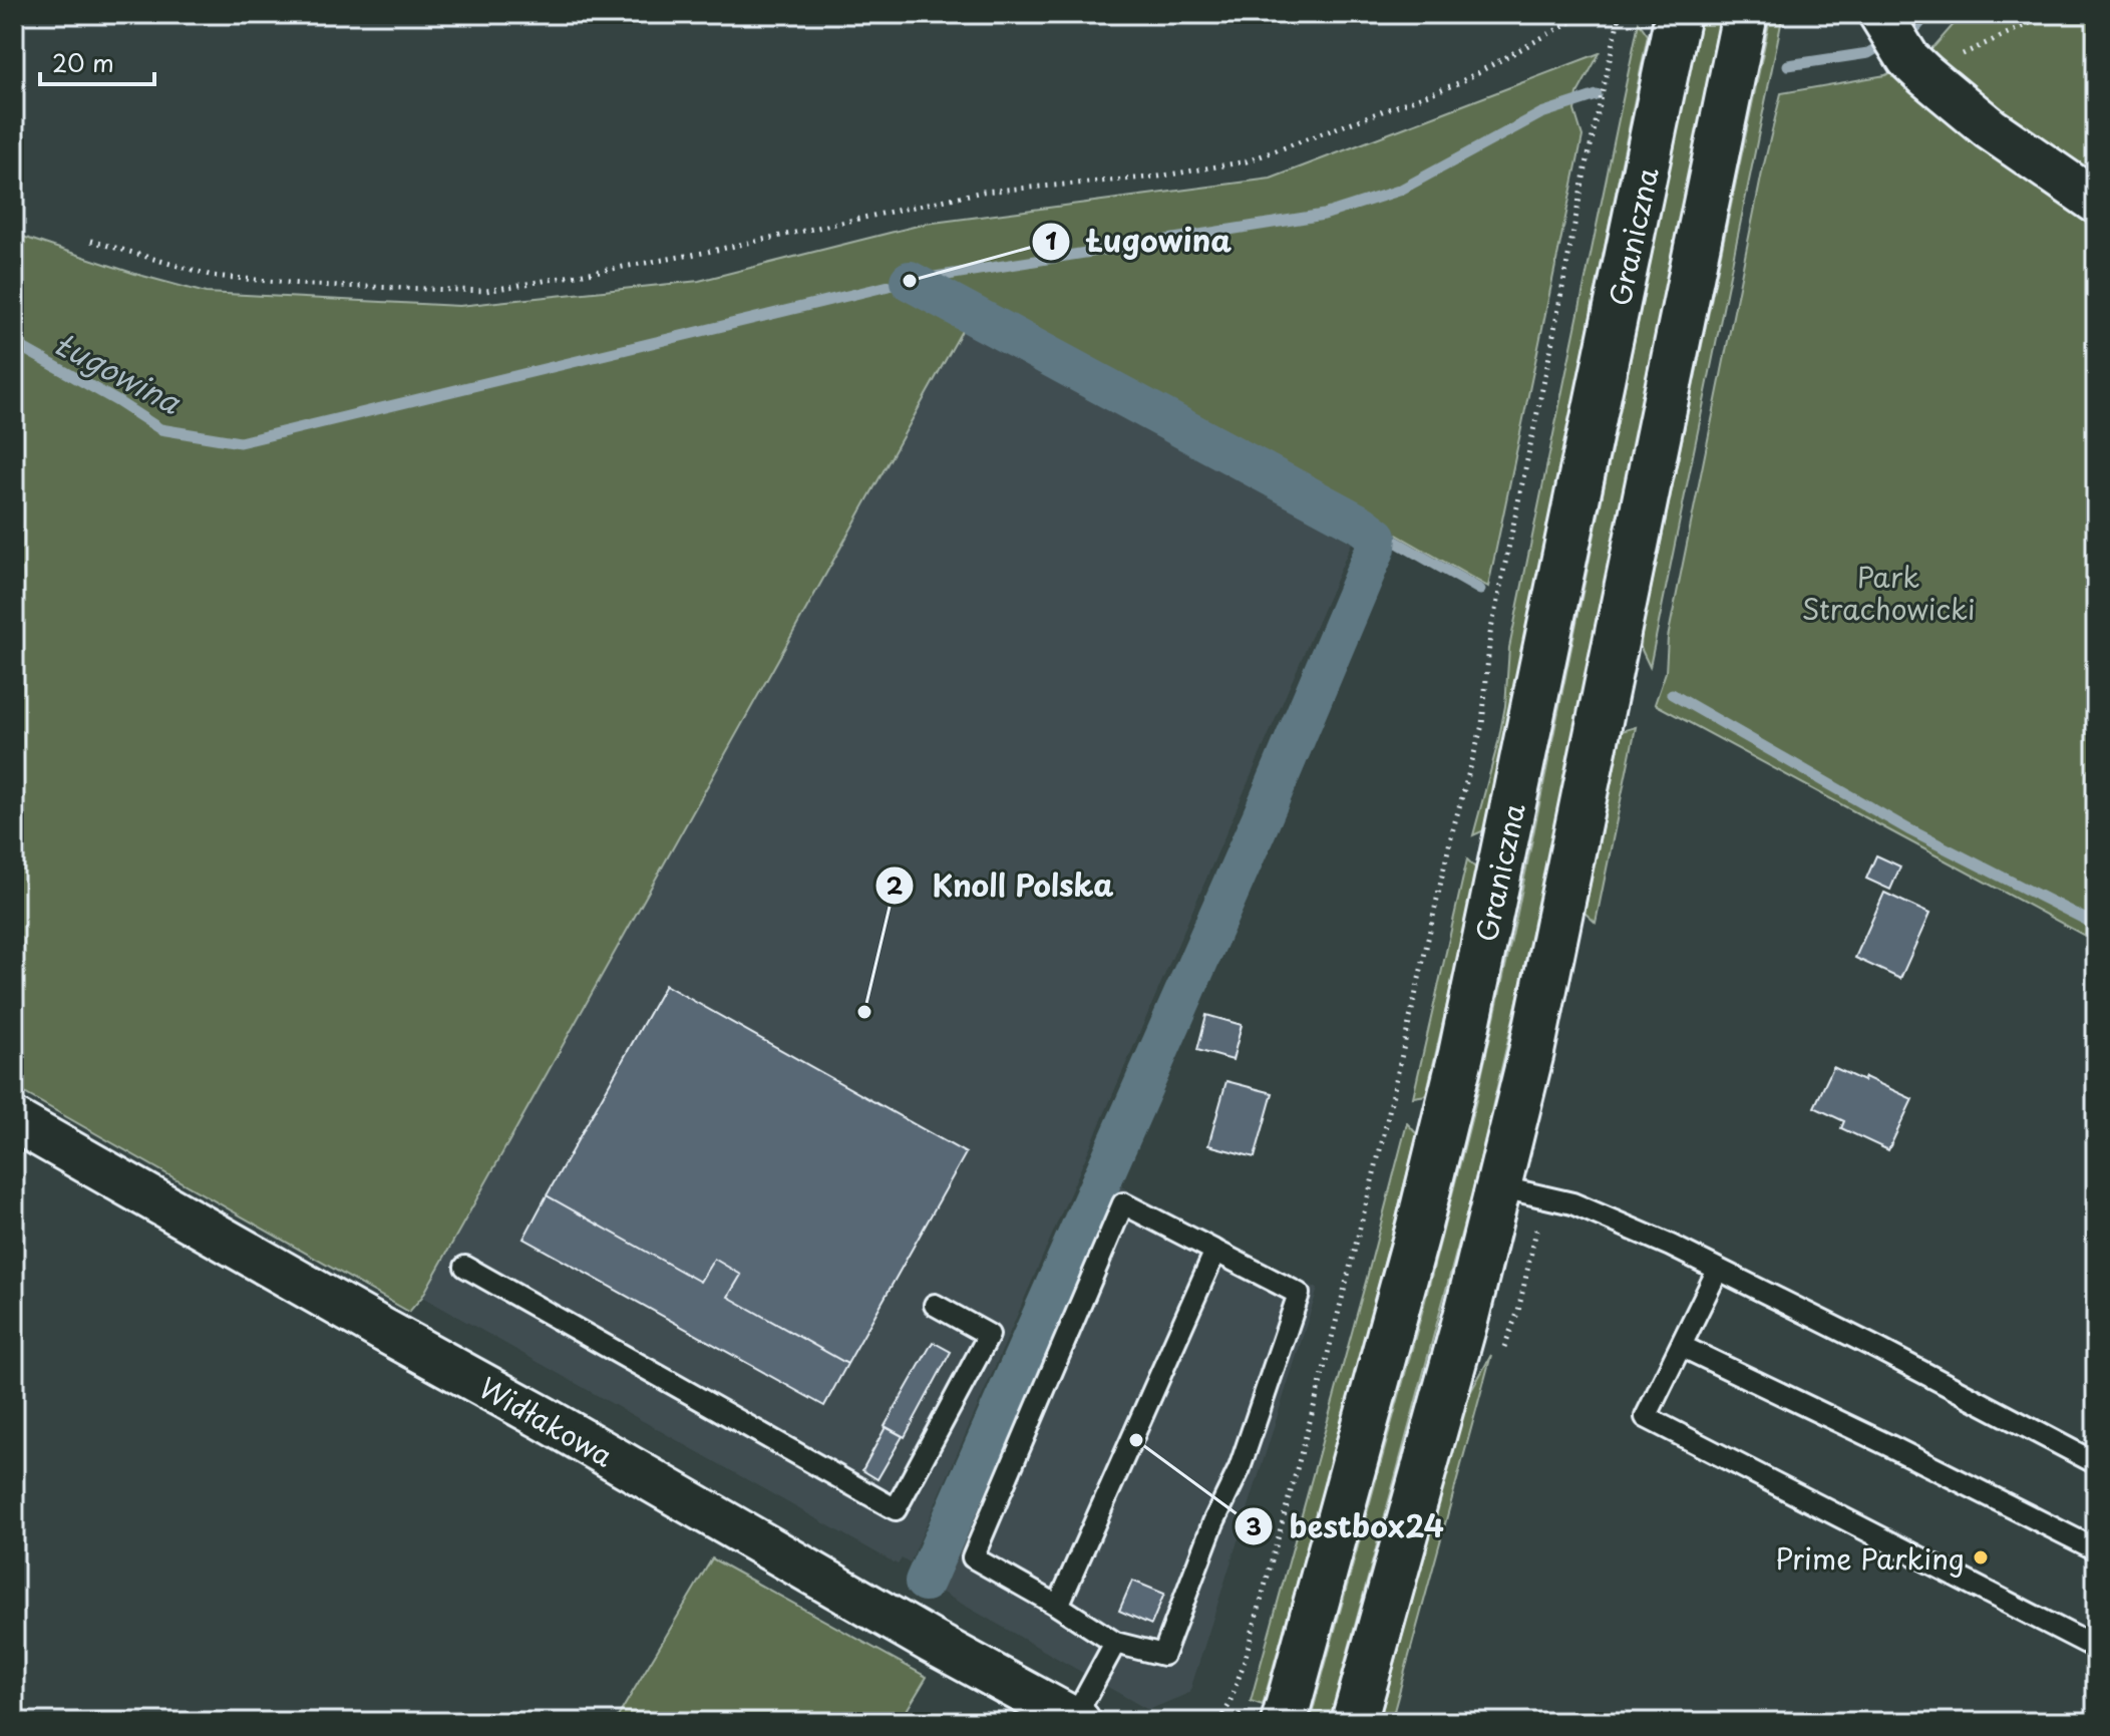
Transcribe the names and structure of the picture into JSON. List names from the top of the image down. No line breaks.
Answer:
{"streets":{"main road":["Graniczna"],"street":["Widłakowa"]},"water":["Ługowina"],"parks":["Park Strachowicki"],"places":["Ługowina","Knoll Polska","bestbox24","Prime Parking"],"scale_bar":"20 m"}
